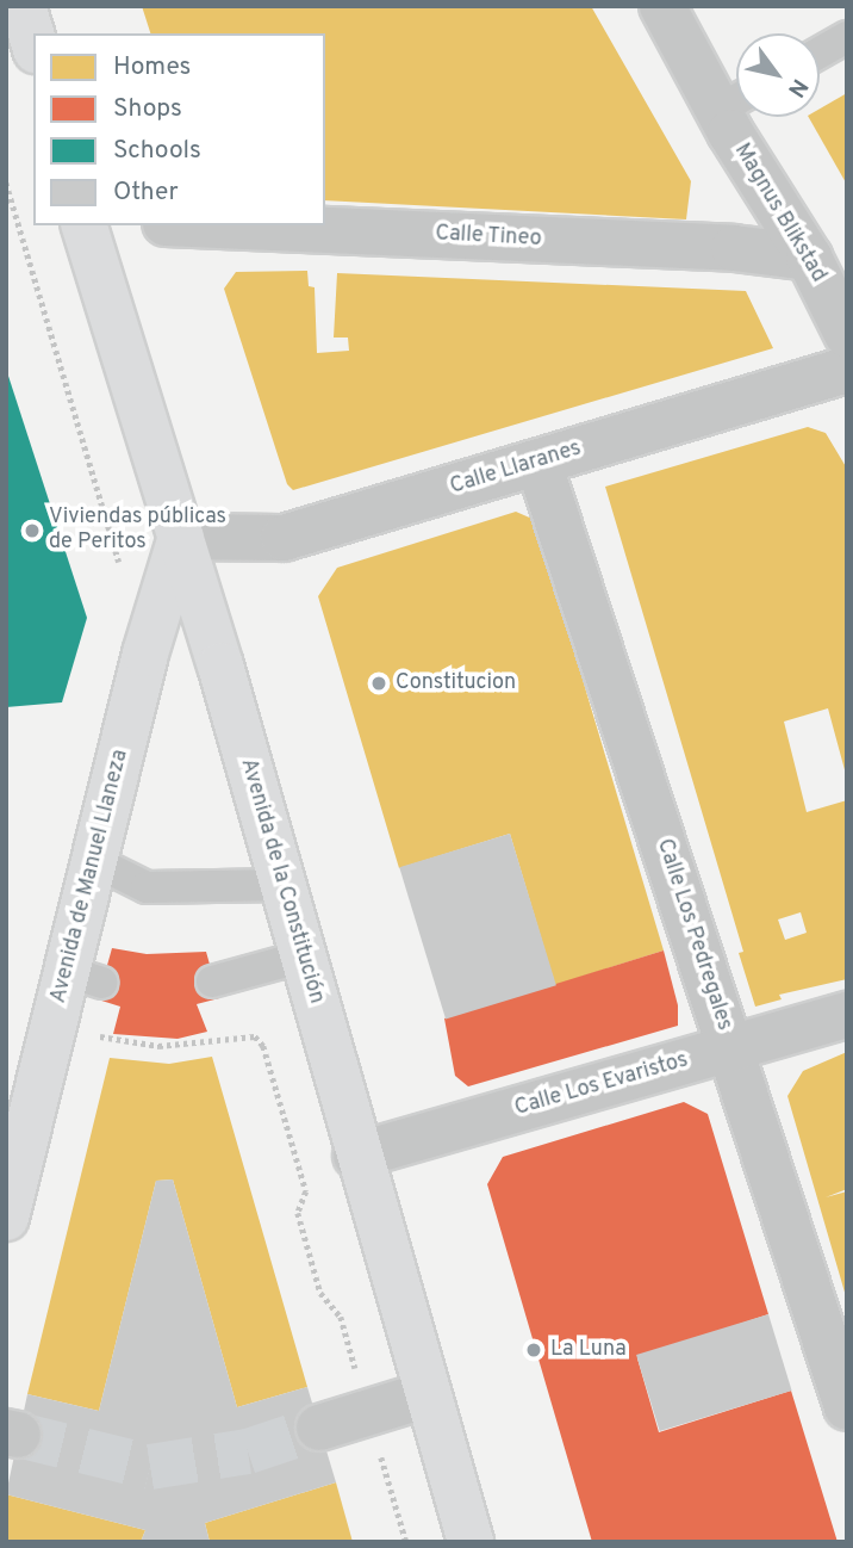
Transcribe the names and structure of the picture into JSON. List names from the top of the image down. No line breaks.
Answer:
{"streets":{"main road":["Avenida de Manuel Llaneza","Avenida de la Constitución"],"street":["Magnus Blikstad","Calle Tineo","Calle Llaranes","Calle Los Pedregales","Calle Los Evaristos"]},"crossings":[["Magnus Blikstad","Calle Tineo"],["Calle Llaranes","Avenida de Manuel Llaneza"],["Calle Llaranes","Avenida de la Constitución"],["Calle Llaranes","Calle Los Pedregales"],["Avenida de Manuel Llaneza","Avenida de la Constitución"],["Avenida de la Constitución","Calle Los Evaristos"],["Calle Los Pedregales","Calle Los Evaristos"]],"places":["Viviendas públicas de Peritos","Constitucion","La Luna"],"legend":["Homes","Shops","Schools","Other"],"north":"bottom right"}
